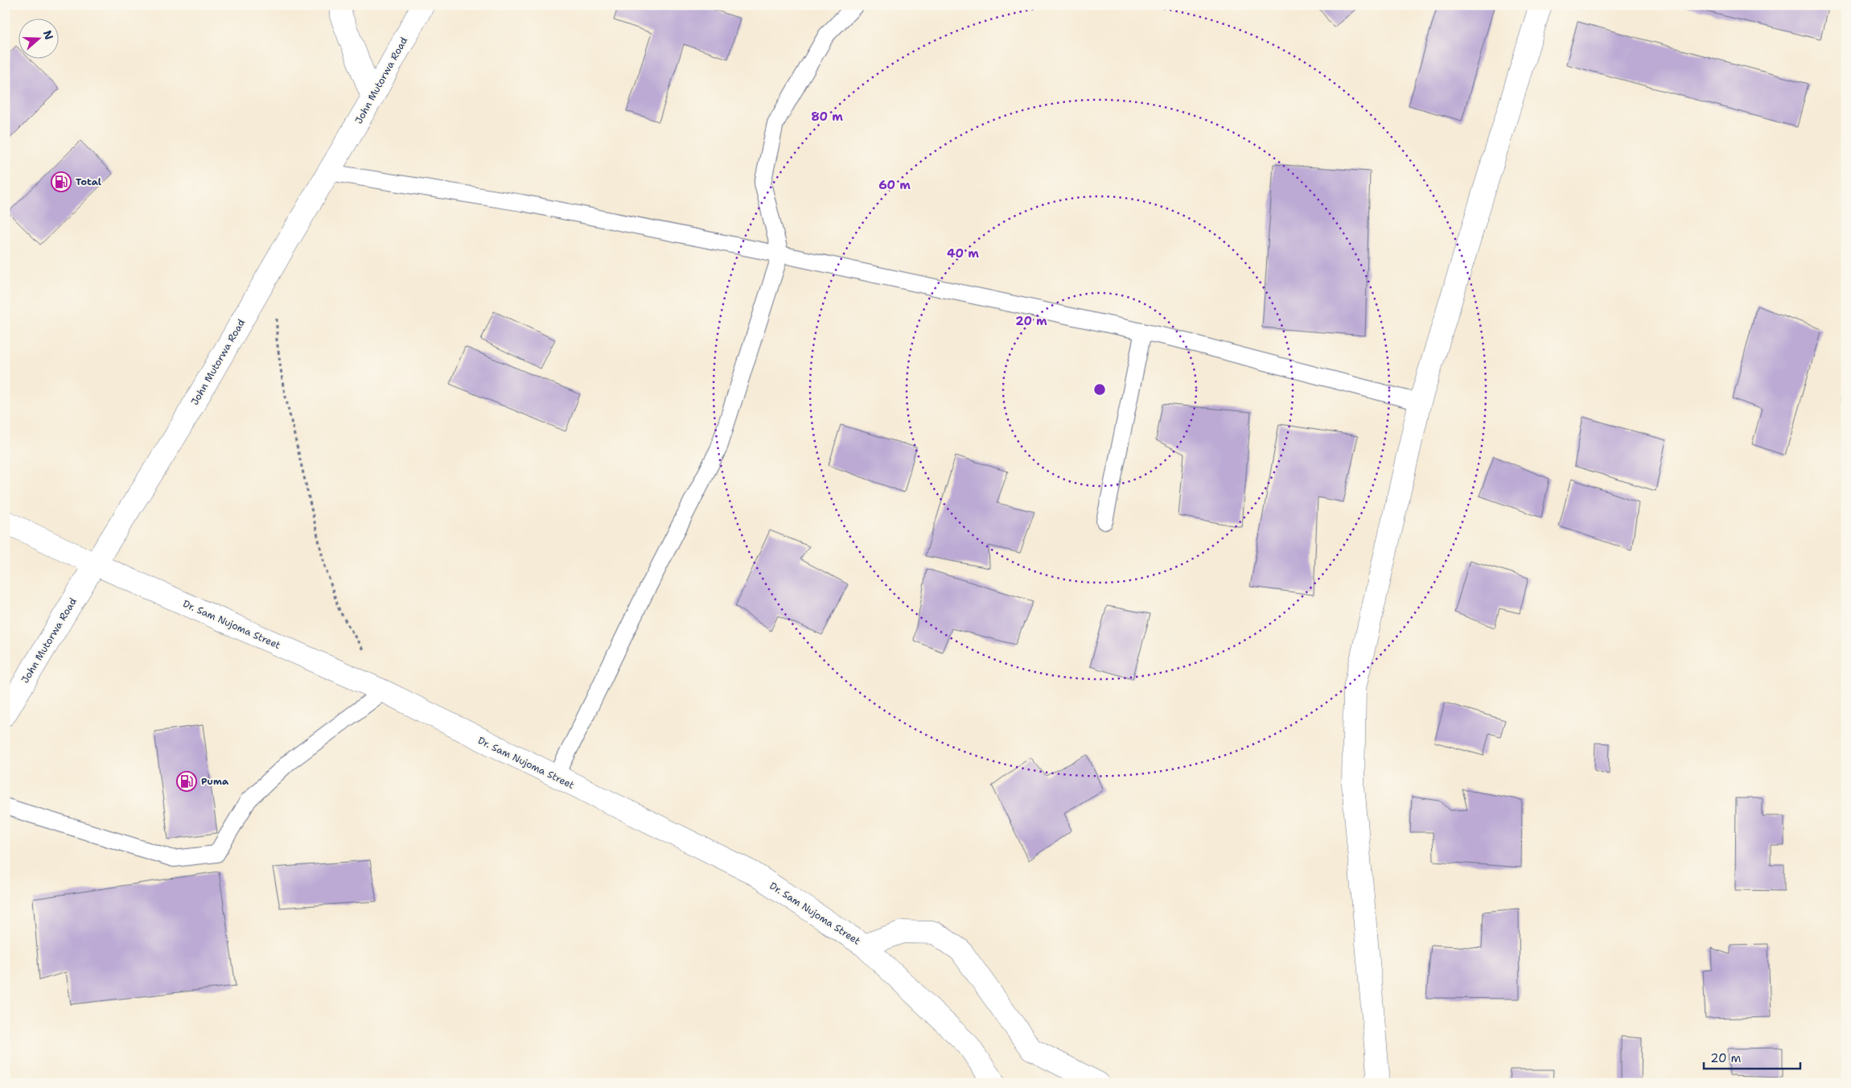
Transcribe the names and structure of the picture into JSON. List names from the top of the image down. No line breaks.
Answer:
{"streets":{"street":["John Mutorwa Road","Dr. Sam Nujoma Street"]},"crossings":[["John Mutorwa Road","Dr. Sam Nujoma Street"]],"places":{"fuel station":["Total","Puma"]},"scale_bar":"20 m","north":"right","rings":["80 m","60 m","40 m","20 m"]}
